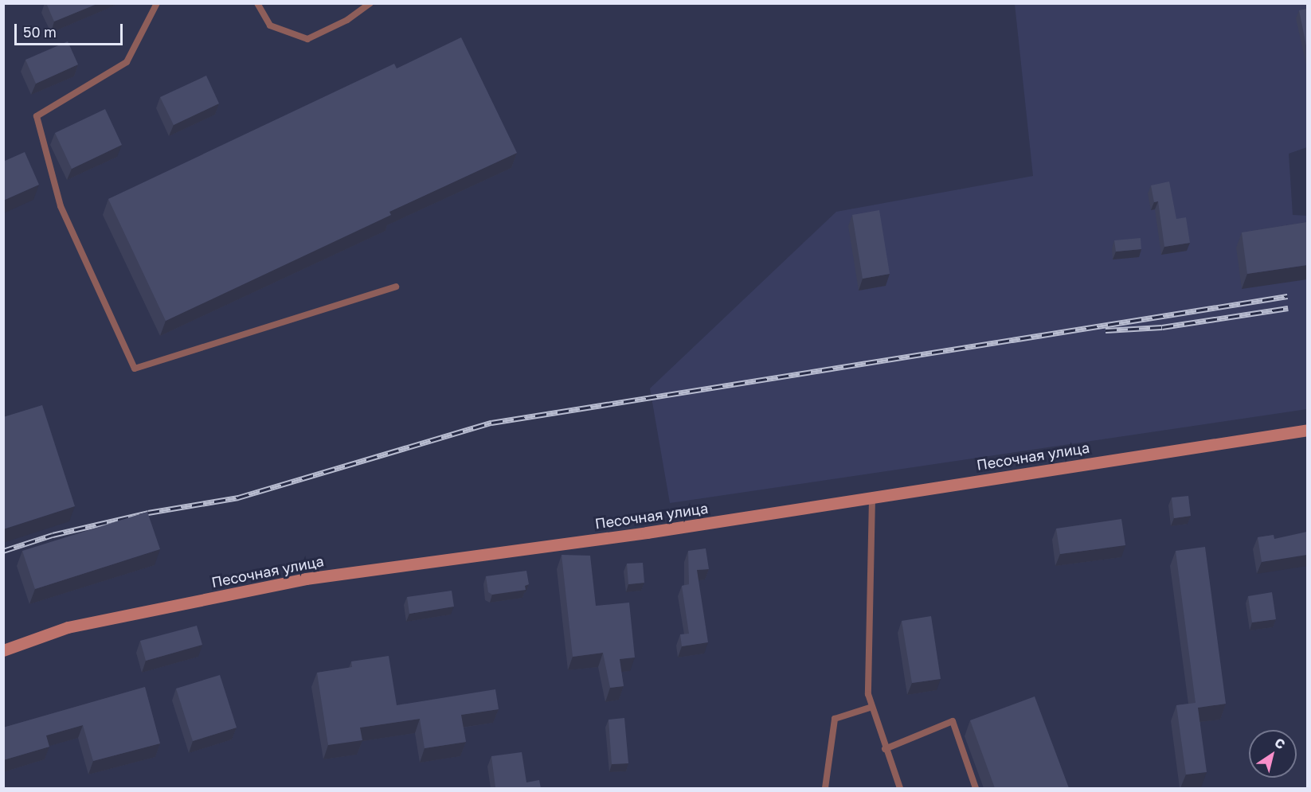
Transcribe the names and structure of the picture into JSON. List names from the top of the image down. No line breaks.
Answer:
{"streets":{"street":["Песочная улица"]},"scale_bar":"50 m","north":"top right"}
